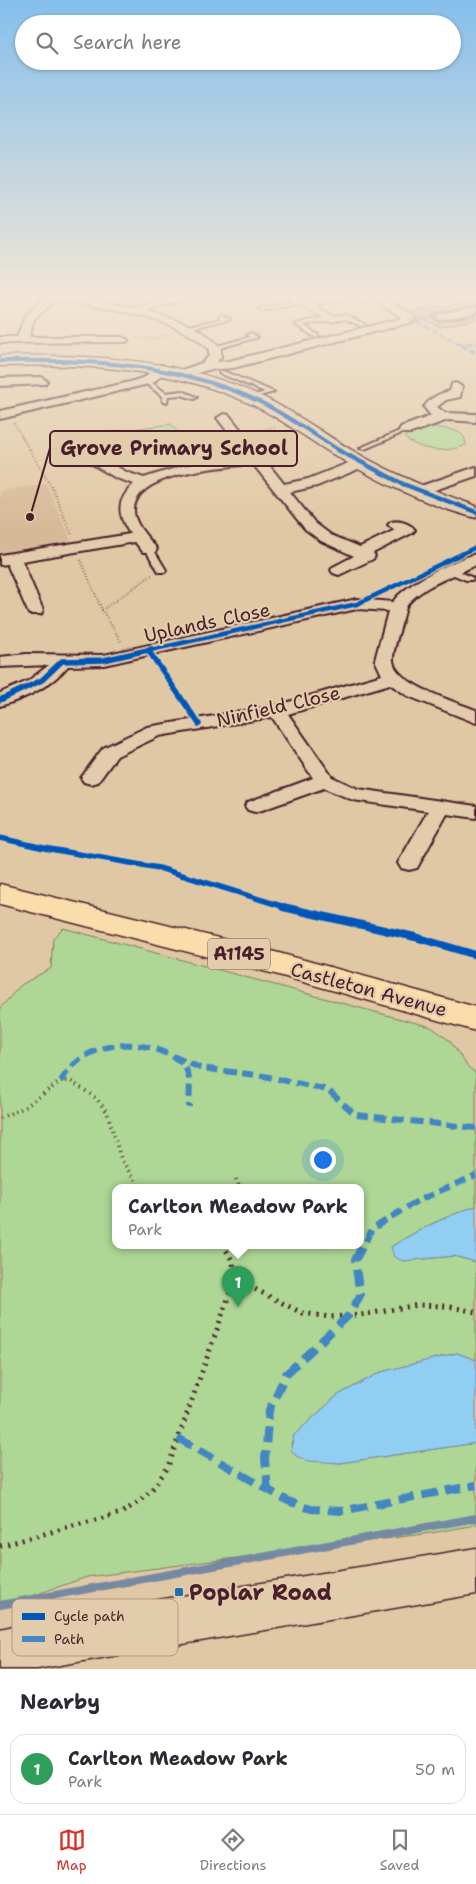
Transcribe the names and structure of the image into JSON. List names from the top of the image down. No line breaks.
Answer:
{"streets":{"main road":["A1145","Castleton Avenue"],"street":["Uplands Close","Ninfield Close"]},"places":{"other":["Grove Primary School"],"transit":["Poplar Road"]},"legend":["Cycle path","Path"],"page":{"search":"Search here","popup":["Carlton Meadow Park","Park"],"pins":"1","heading":"Nearby","list":[{"mark":"1","name":"Carlton Meadow Park","note":"Park","value":"50 m"}],"nav":["Map","Directions","Saved"]}}
